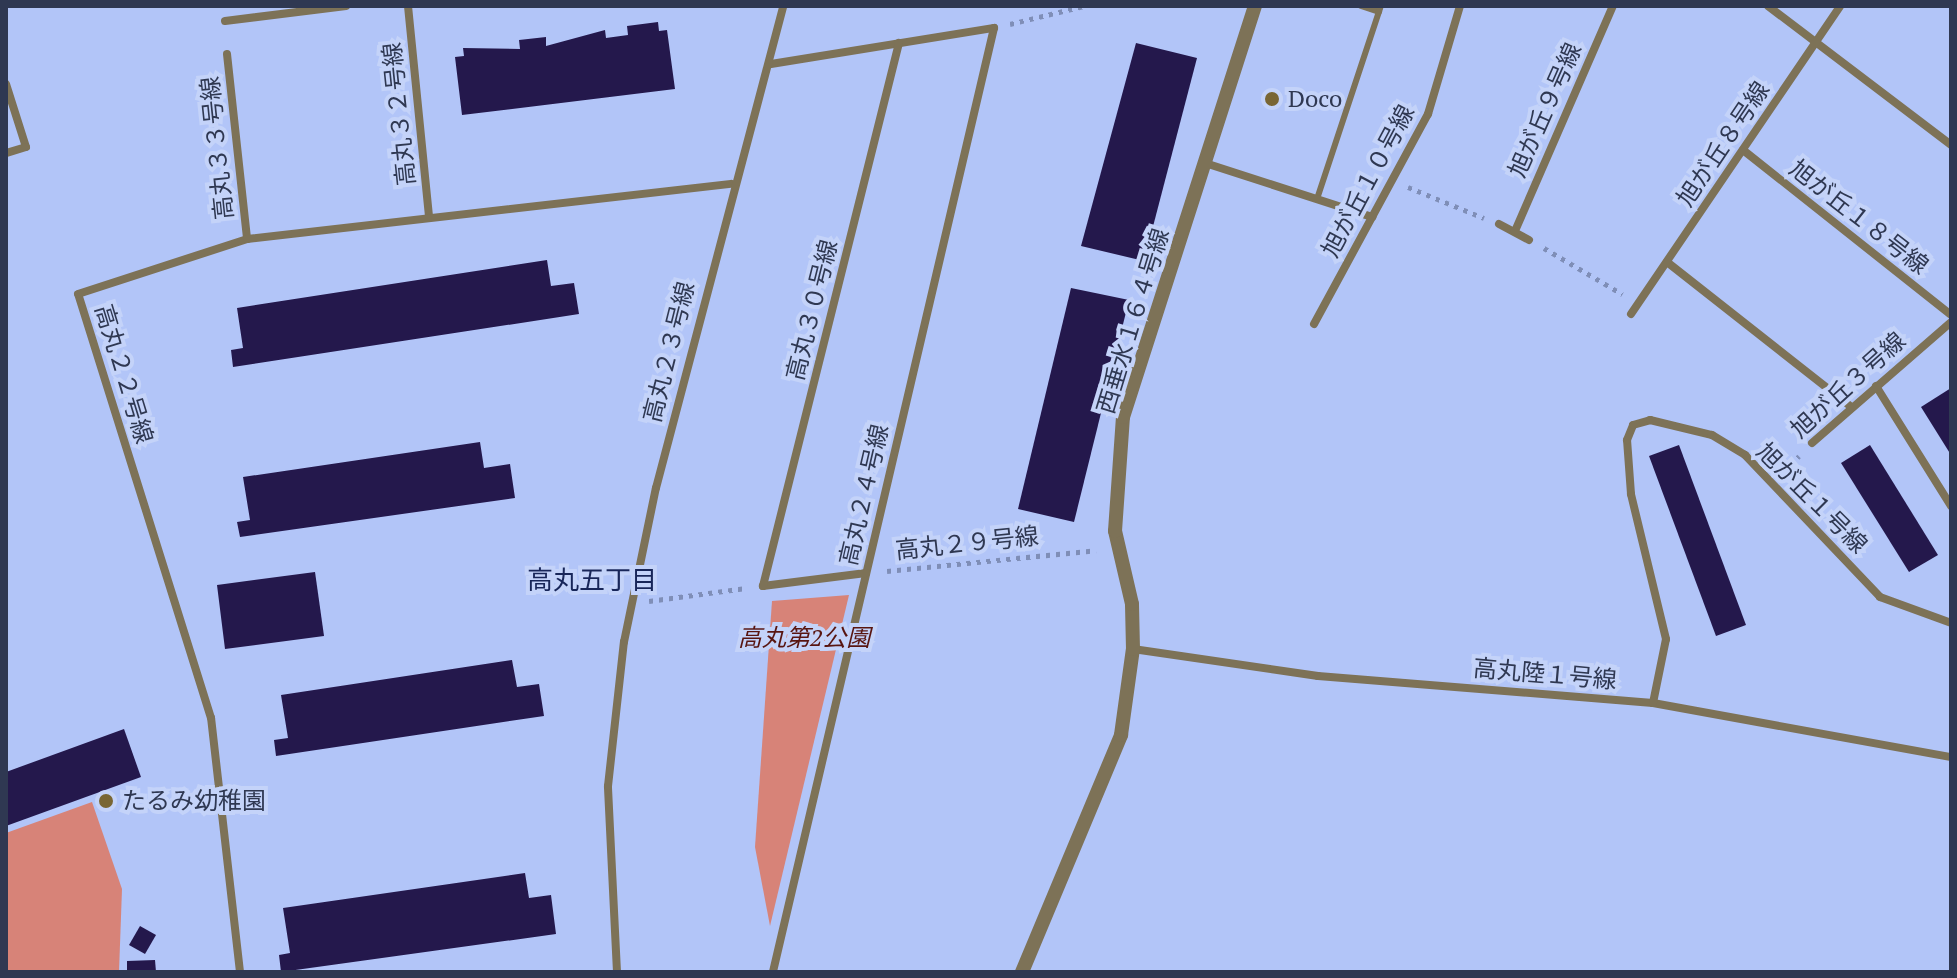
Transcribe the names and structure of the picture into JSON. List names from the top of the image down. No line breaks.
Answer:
{"streets":{"street":["旭が丘９号線","高丸３２号線","旭が丘８号線","高丸３３号線","旭が丘１０号線","旭が丘１８号線","高丸３０号線","西垂水１６４号線","高丸２３号線","高丸２２号線","旭が丘３号線","高丸２４号線","旭が丘１号線","高丸２９号線","高丸陸１号線"]},"crossings":[["高丸３２号線","高丸２２号線"],["旭が丘８号線","旭が丘１８号線"],["高丸３３号線","高丸２２号線"],["高丸３０号線","高丸２９号線"],["西垂水１６４号線","高丸２９号線"],["西垂水１６４号線","高丸陸１号線"],["高丸２３号線","高丸２２号線"],["旭が丘３号線","旭が丘１号線"],["高丸２４号線","高丸２９号線"],["旭が丘１号線","高丸陸１号線"]],"districts":["高丸五丁目"],"parks":["高丸第2公園"],"places":["Doco","たるみ幼稚園"]}
